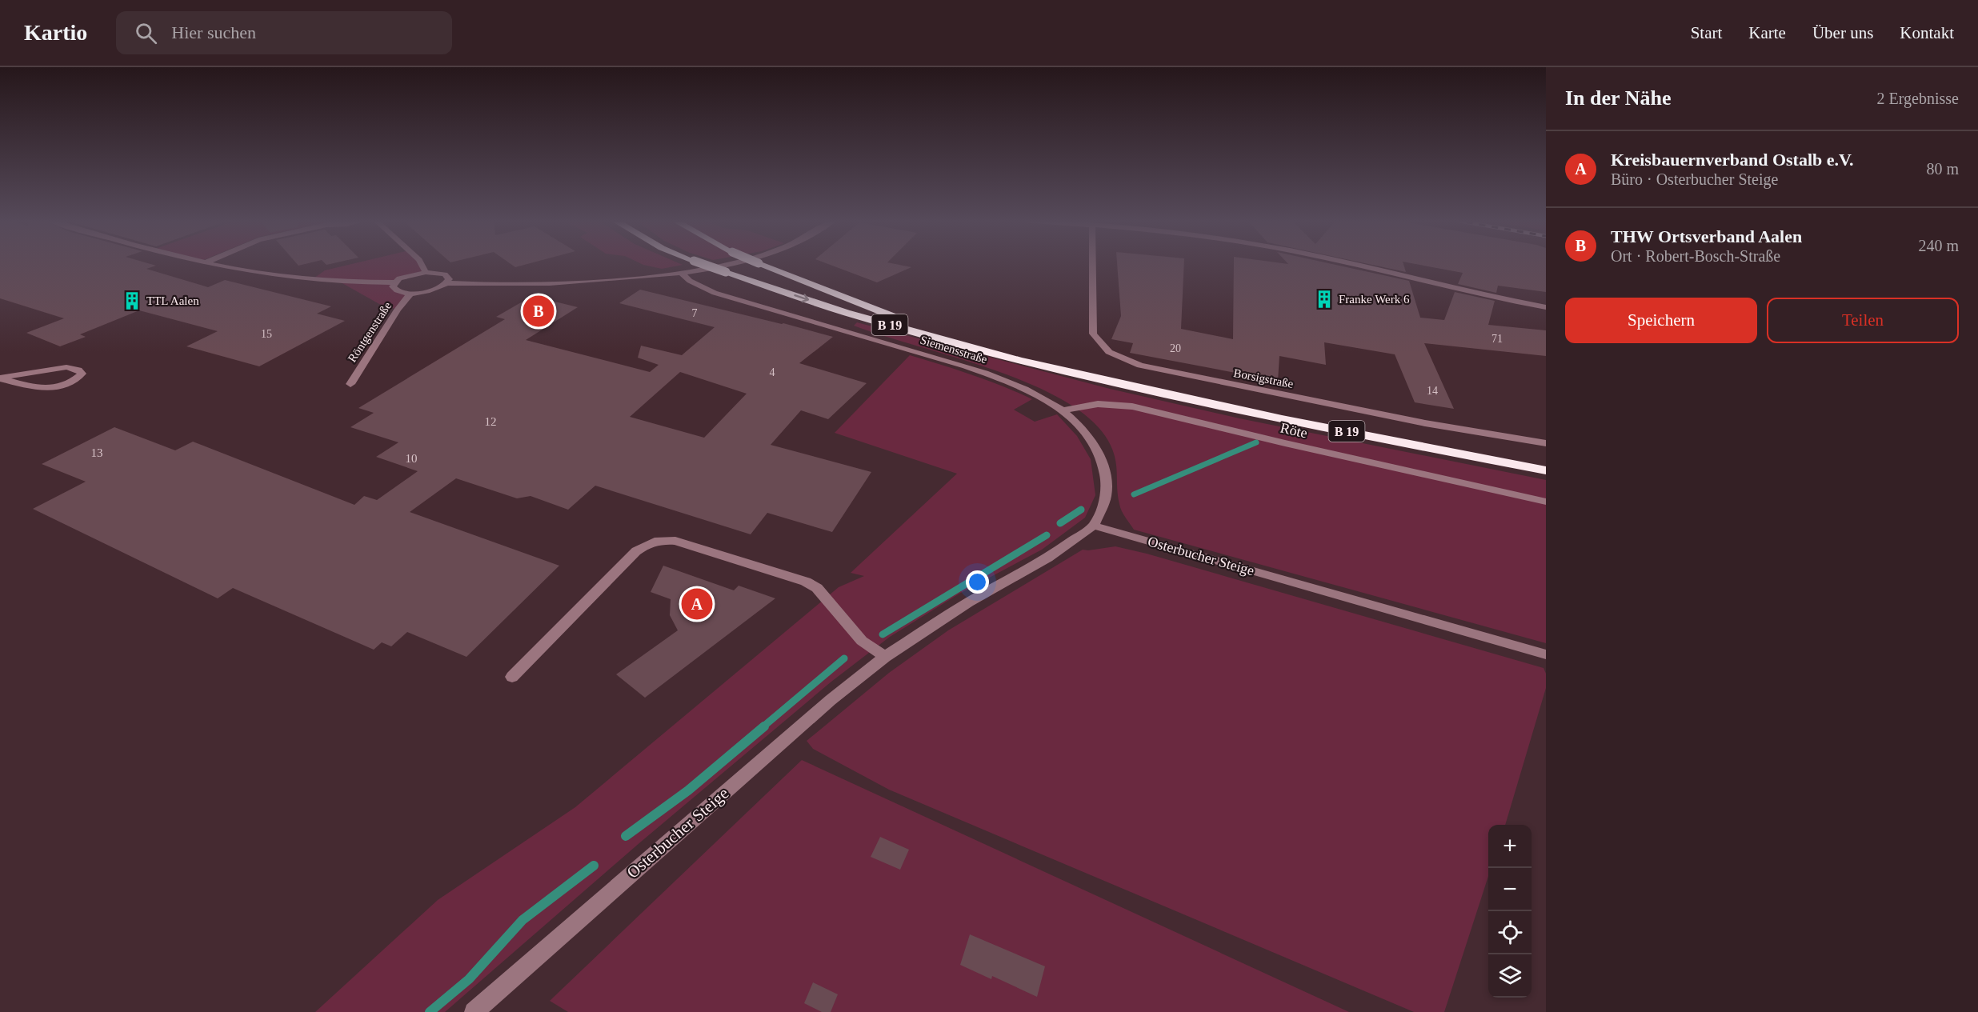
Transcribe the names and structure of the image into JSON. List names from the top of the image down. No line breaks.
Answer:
{"streets":{"highway":["B 19"],"street":["Röntgenstraße","Siemensstraße","Borsigstraße","Röte","Osterbucher Steige"]},"crossings":[["Siemensstraße","Röte"],["Siemensstraße","Osterbucher Steige"]],"places":{"building":["Franke Werk 6","TTL Aalen"]},"house_numbers":["7","15","71","20","4","14","12","13","10"],"page":{"header":"Kartio","search":"Hier suchen","nav":["Start","Karte","Über uns","Kontakt"],"heading":["In der Nähe","2 Ergebnisse"],"list":[{"mark":"A","name":"Kreisbauernverband Ostalb e.V.","note":"Büro · Osterbucher Steige","value":"80 m"},{"mark":"B","name":"THW Ortsverband Aalen","note":"Ort · Robert-Bosch-Straße","value":"240 m"}],"buttons":["Speichern","Teilen"],"pins":["B","A"],"map_buttons":["+","−"]}}
